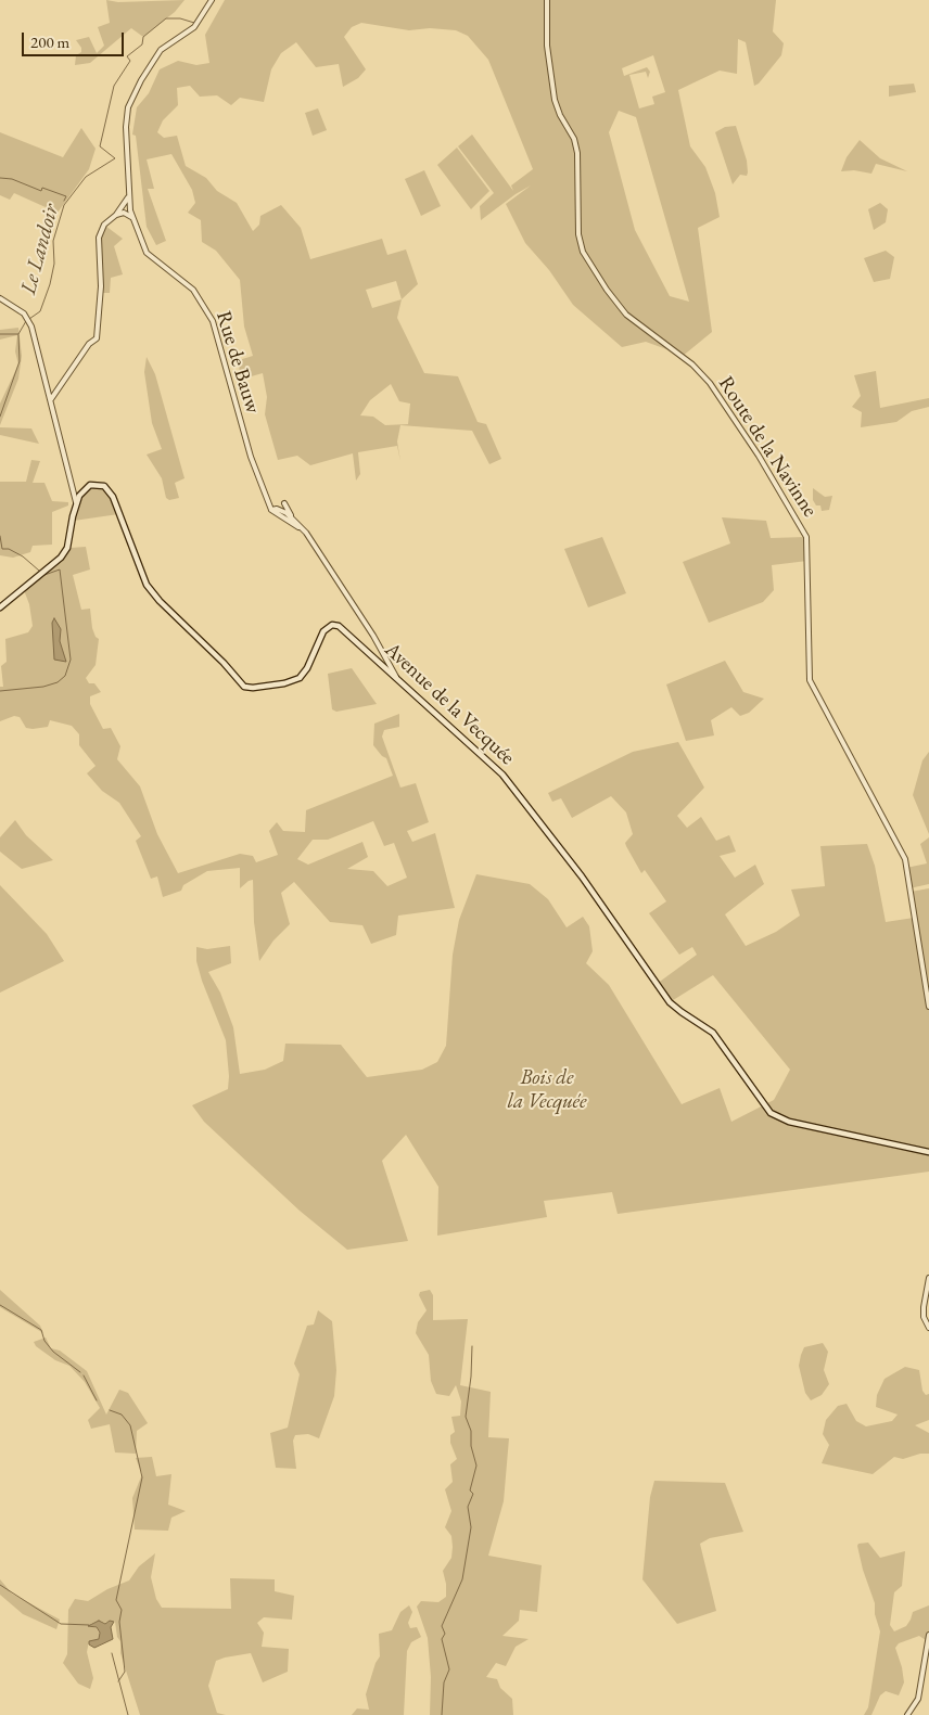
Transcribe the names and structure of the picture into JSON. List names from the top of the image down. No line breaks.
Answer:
{"streets":{"main road":["Avenue de la Vecquée"],"street":["Rue de Bauw","Route de la Navinne"]},"water":["Le Landoir"],"parks":["Bois de la Vecquée"],"scale_bar":"200 m"}
